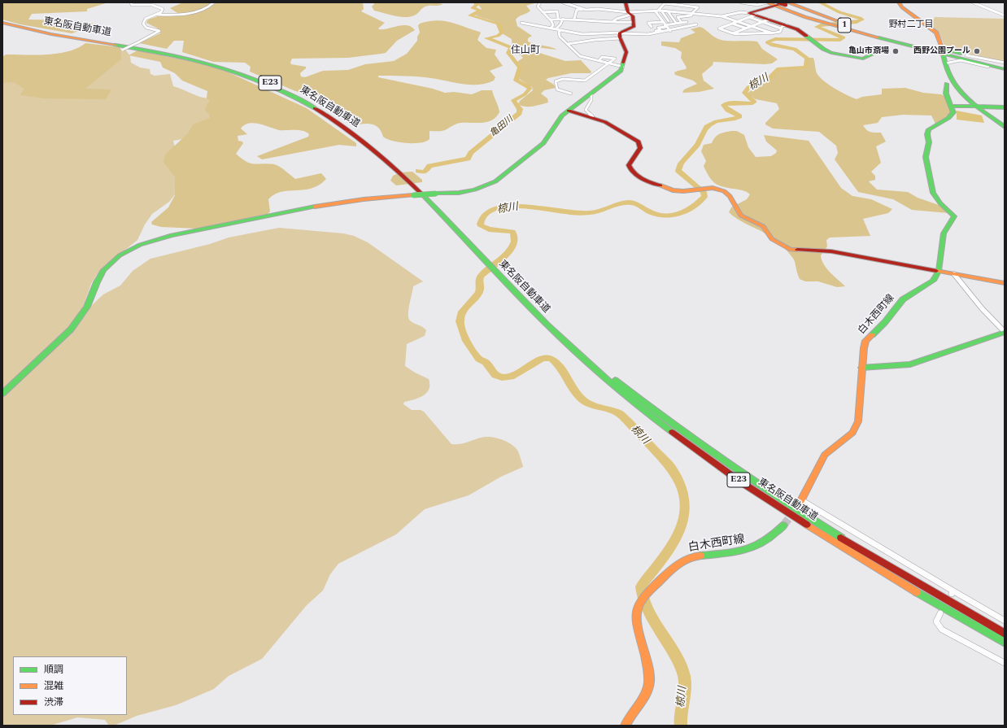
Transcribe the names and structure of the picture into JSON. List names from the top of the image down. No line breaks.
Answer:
{"streets":{"main road":["1","東名阪自動車道","E23","白木西町線"]},"districts":["野村二丁目","住山町"],"water":["椋川","亀田川"],"places":["亀山市斎場","西野公園プール"],"legend":["順調","混雑","渋滞"]}
